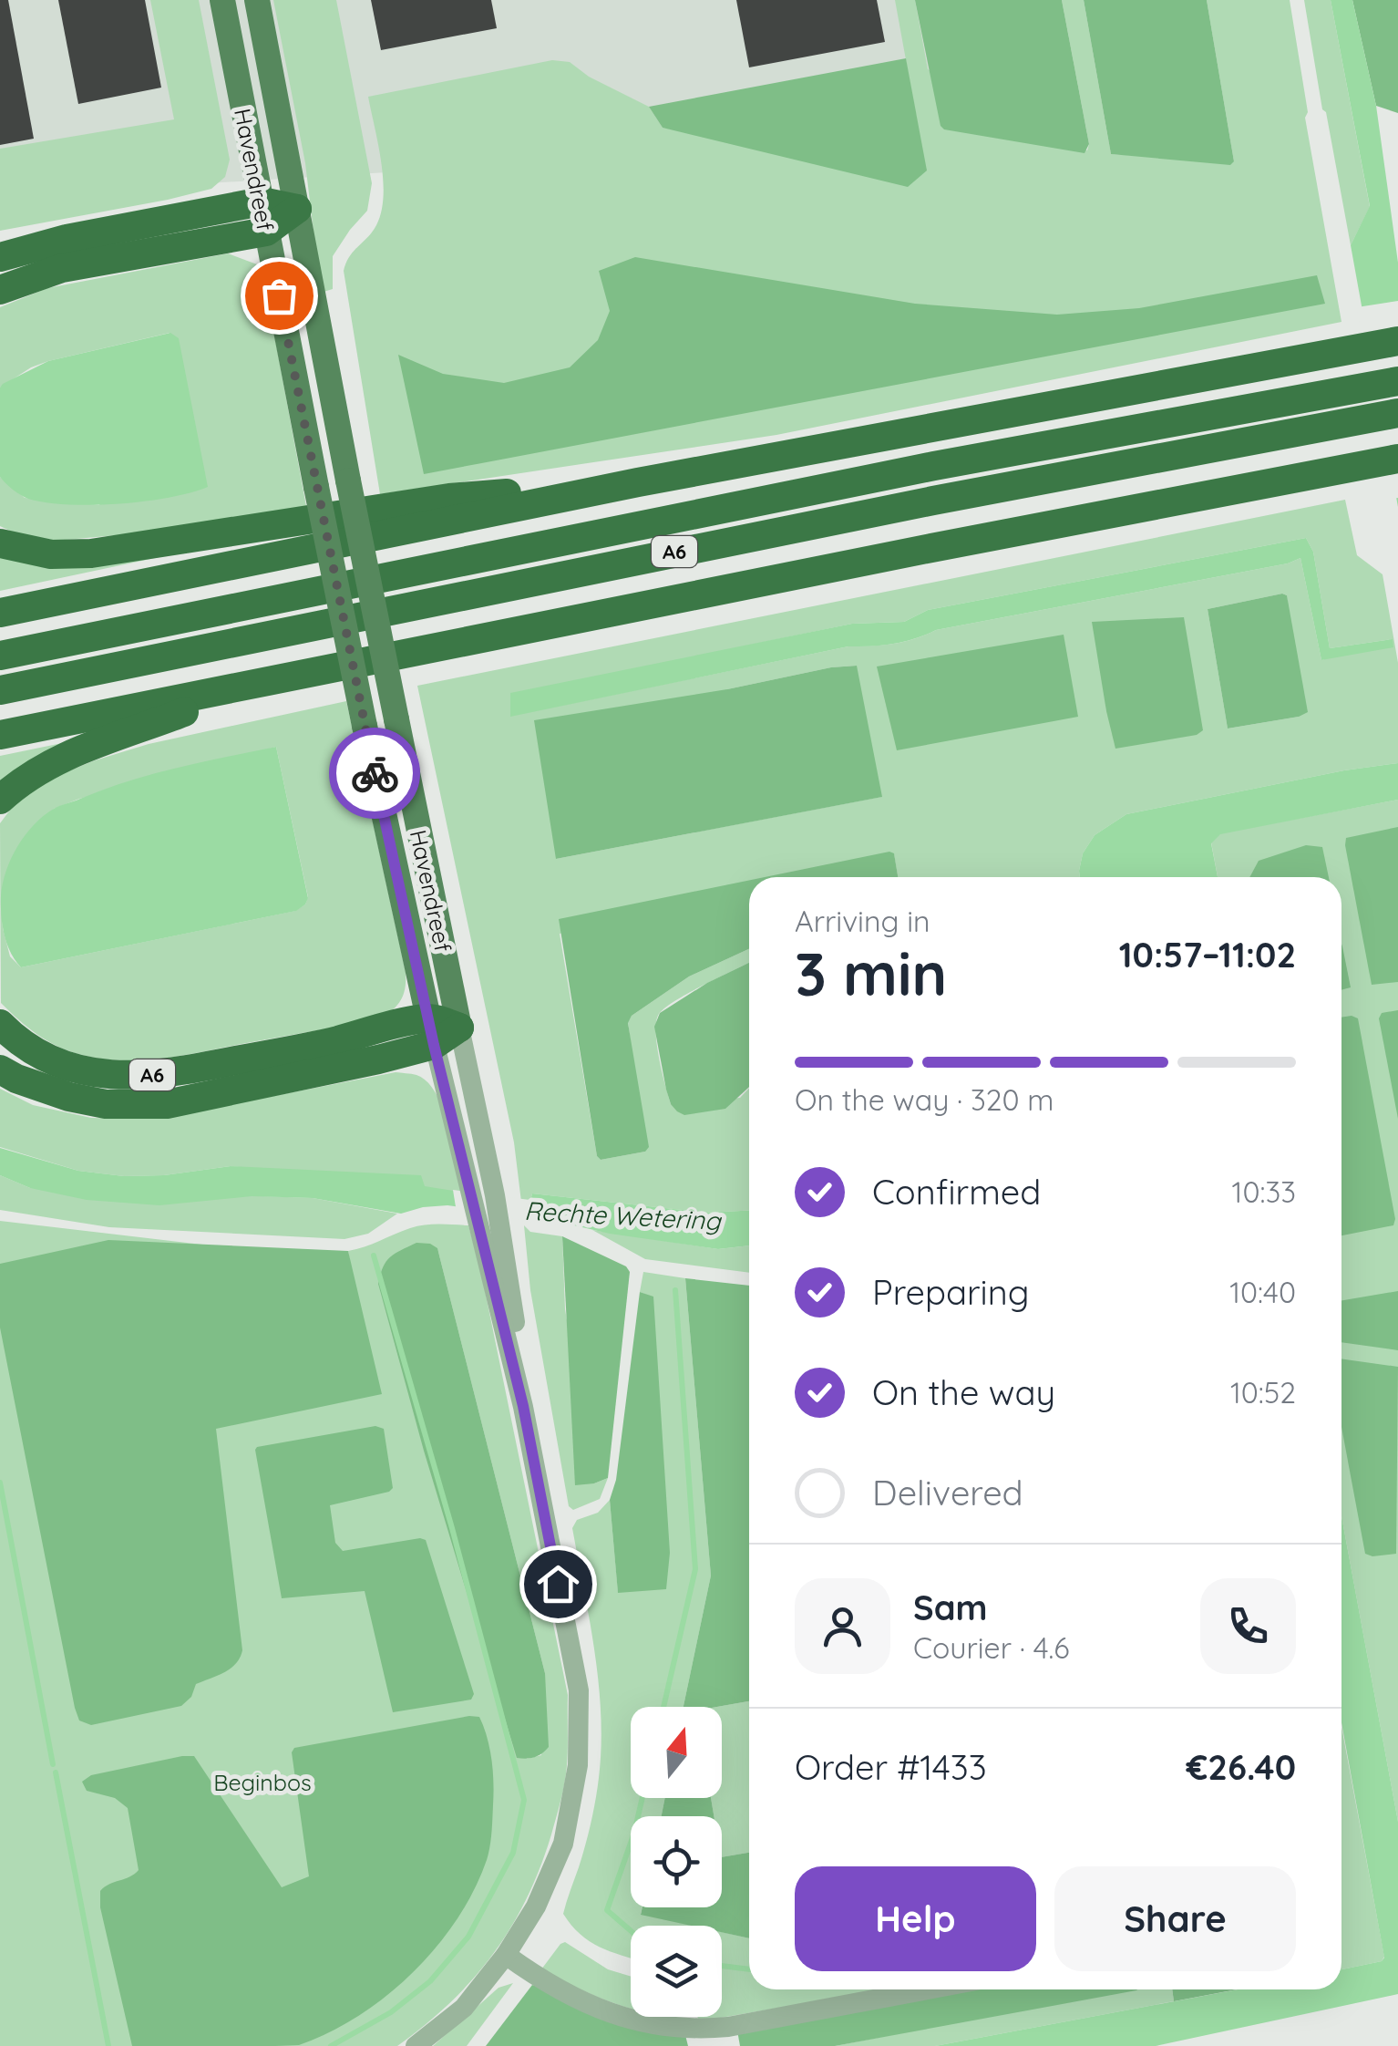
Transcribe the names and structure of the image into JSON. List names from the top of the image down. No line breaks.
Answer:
{"streets":{"highway":["A6"],"main road":["Havendreef"]},"crossings":[["Havendreef","A6"]],"water":["Rechte Wetering"],"parks":["Beginbos"],"north":"top","page":{"heading":["3 min","Arriving in","10:57–11:02"],"panel":["Sam","Courier · 4.6","Order #1433","€26.40"],"bar":"On the way · 320 m","list":[["Confirmed","10:33"],["Preparing","10:40"],["On the way","10:52"],"Delivered"],"buttons":["Help","Share"]}}
